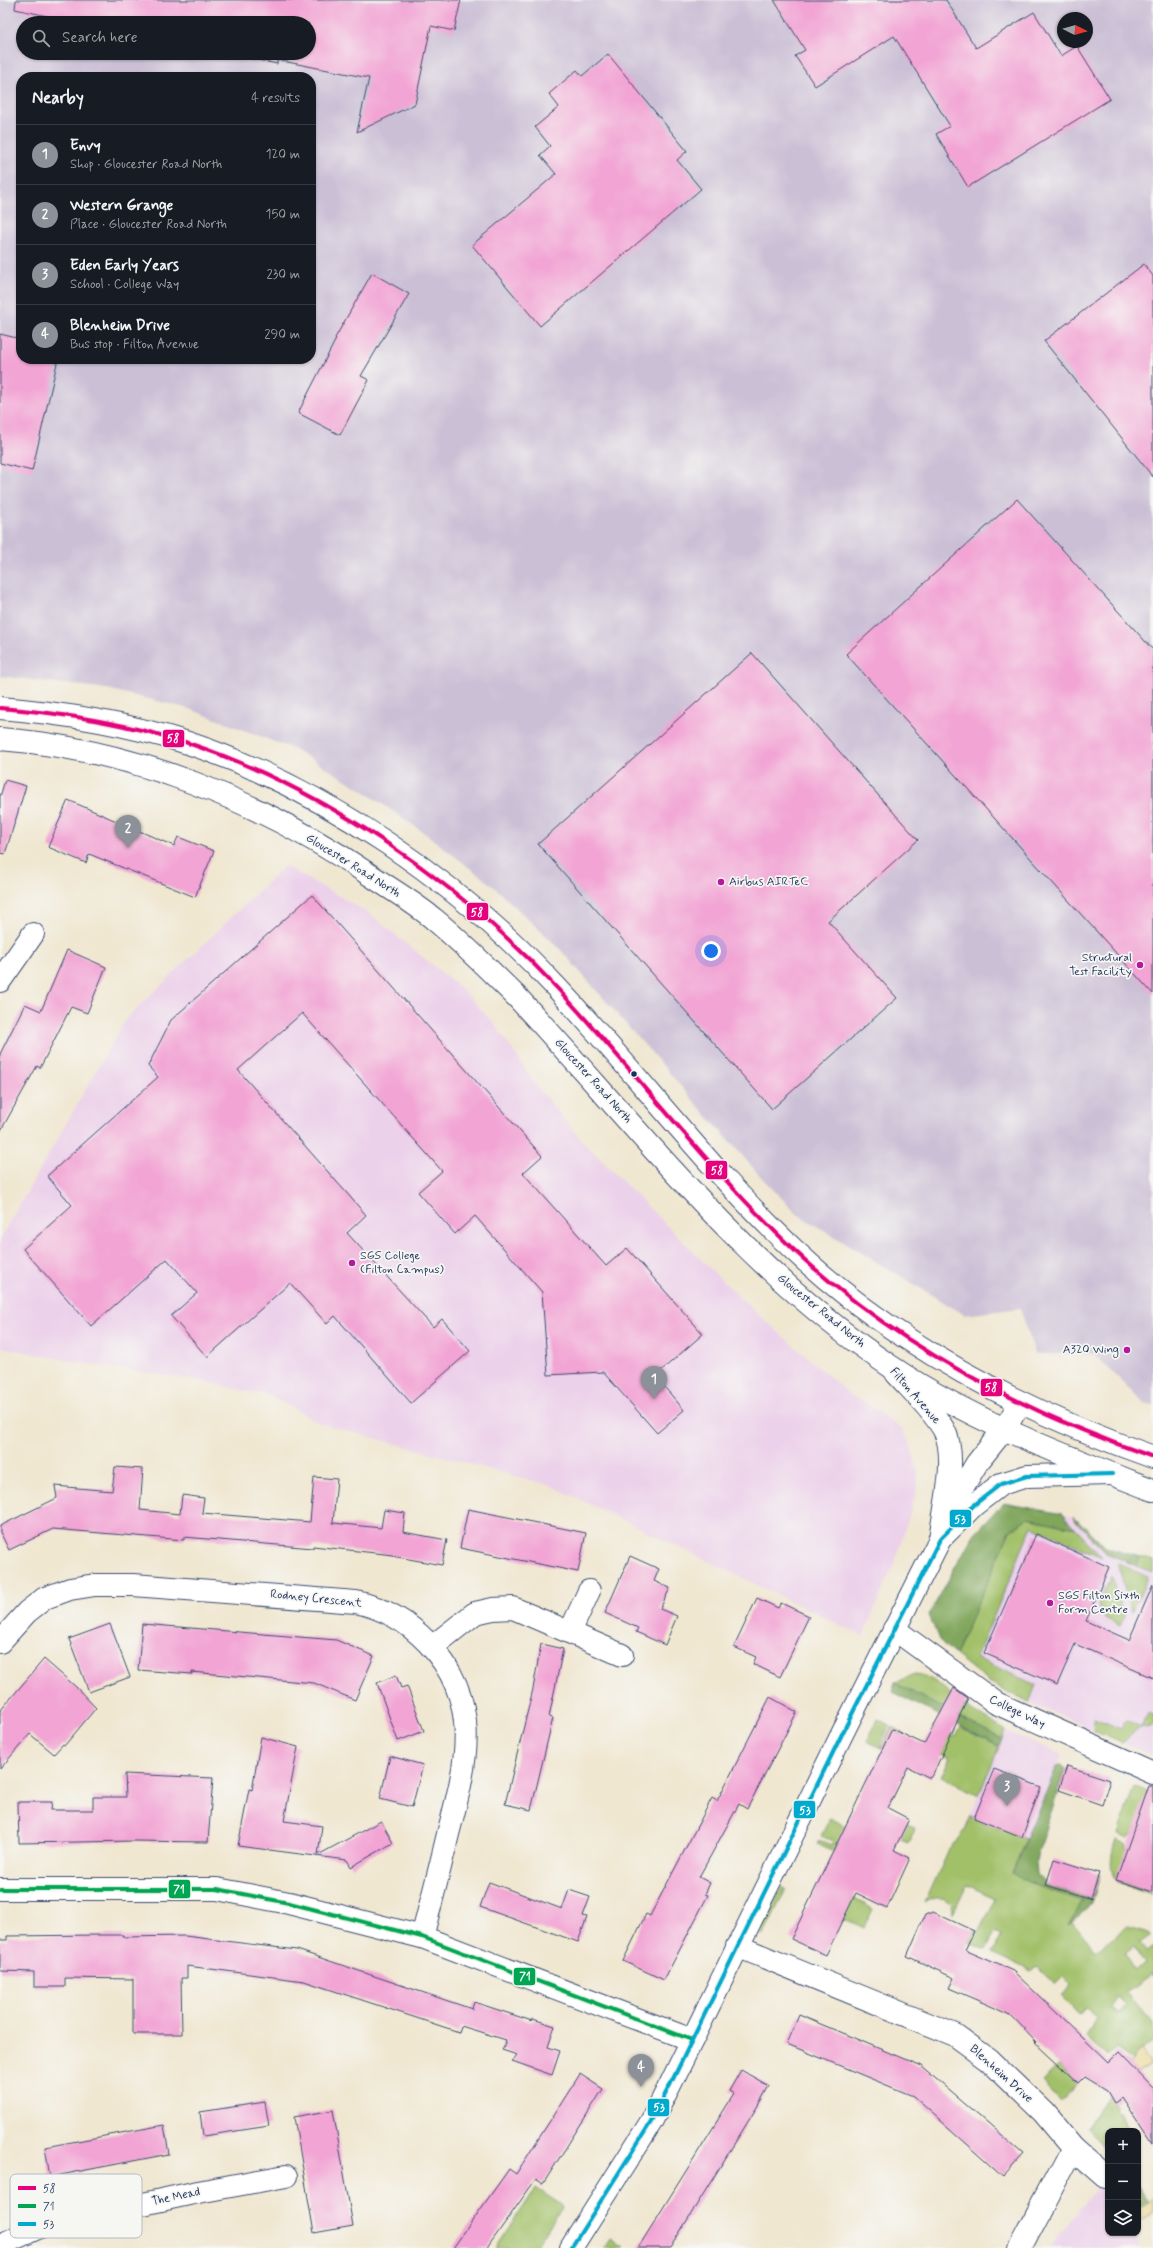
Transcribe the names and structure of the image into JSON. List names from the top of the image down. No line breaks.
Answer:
{"streets":{"street":["Gloucester Road North","Filton Avenue","Rodney Crescent","College Way","Blenheim Drive","The Mead"]},"crossings":[["Gloucester Road North","Filton Avenue"],["Filton Avenue","College Way"],["Filton Avenue","Blenheim Drive"]],"places":["Airbus AIRTeC","Structural Test Facility","SGS College (Filton Campus)","A320 Wing","SGS Filton Sixth Form Centre"],"lines":["transit line 58","transit line 53","transit line 71"],"legend":["58","71","53"],"north":"right","page":{"search":"Search here","heading":["Nearby","4 results"],"list":[{"mark":"1","name":"Envy","note":"Shop · Gloucester Road North","value":"120 m"},{"mark":"2","name":"Western Grange","note":"Place · Gloucester Road North","value":"150 m"},{"mark":"3","name":"Eden Early Years","note":"School · College Way","value":"230 m"},{"mark":"4","name":"Blenheim Drive","note":"Bus stop · Filton Avenue","value":"290 m"}],"pins":["2","1","3","4"],"map_buttons":["+","−"]}}
